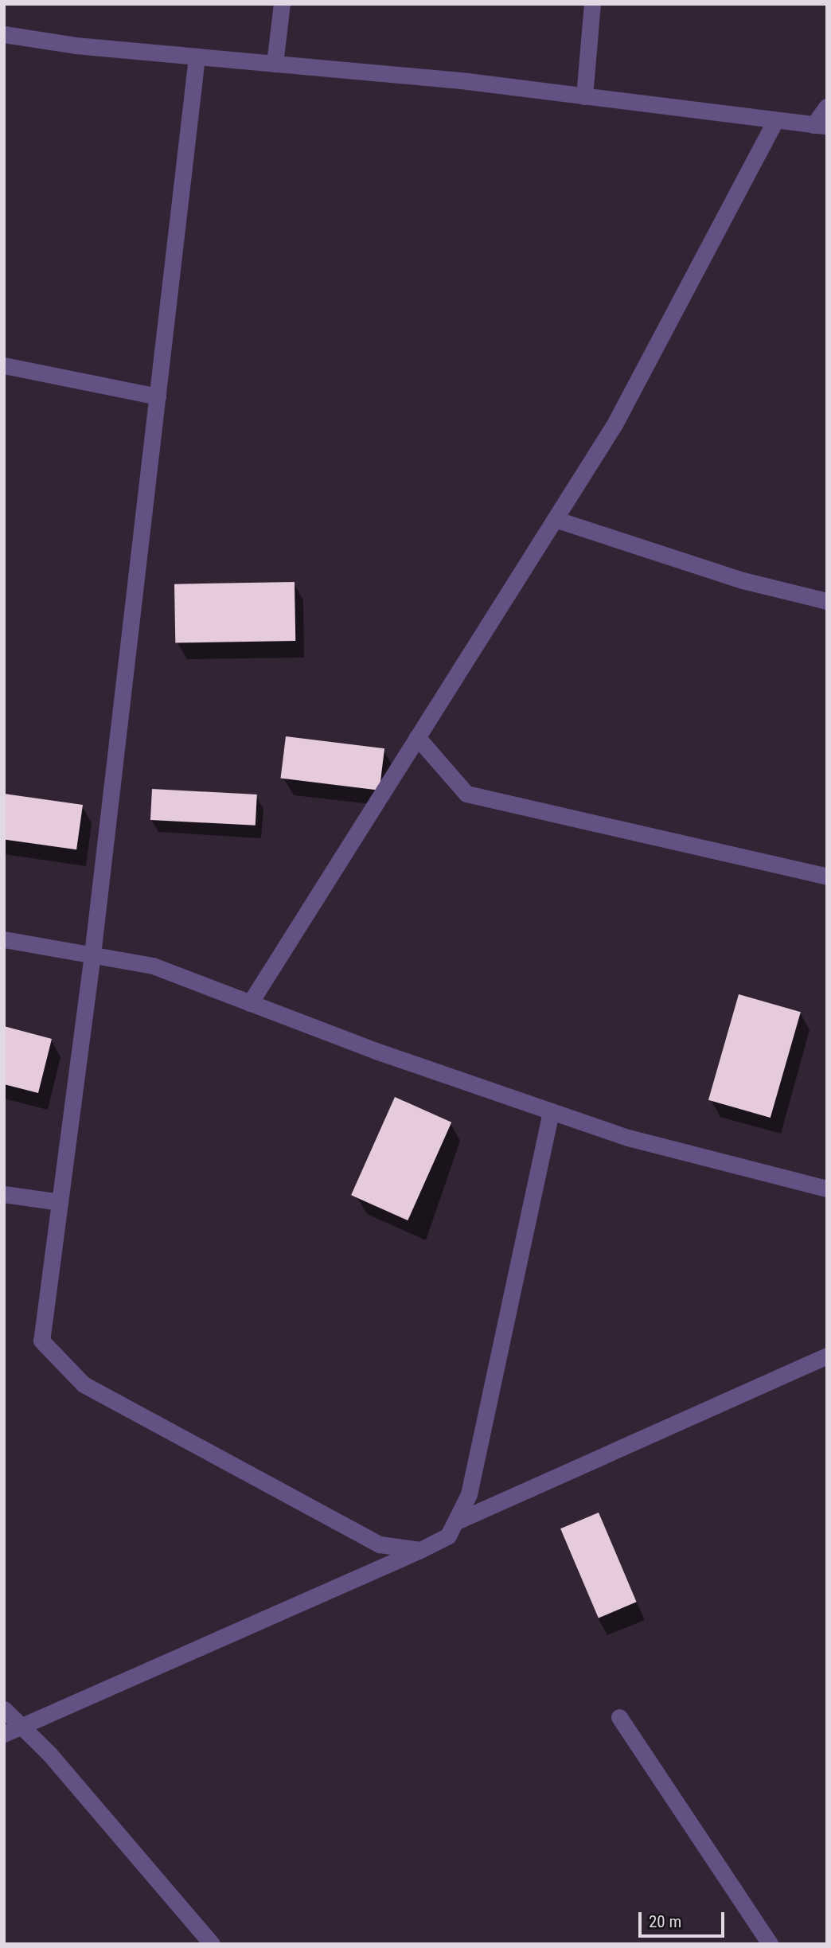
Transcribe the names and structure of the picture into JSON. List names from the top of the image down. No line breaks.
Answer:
{"scale_bar":"20 m"}
